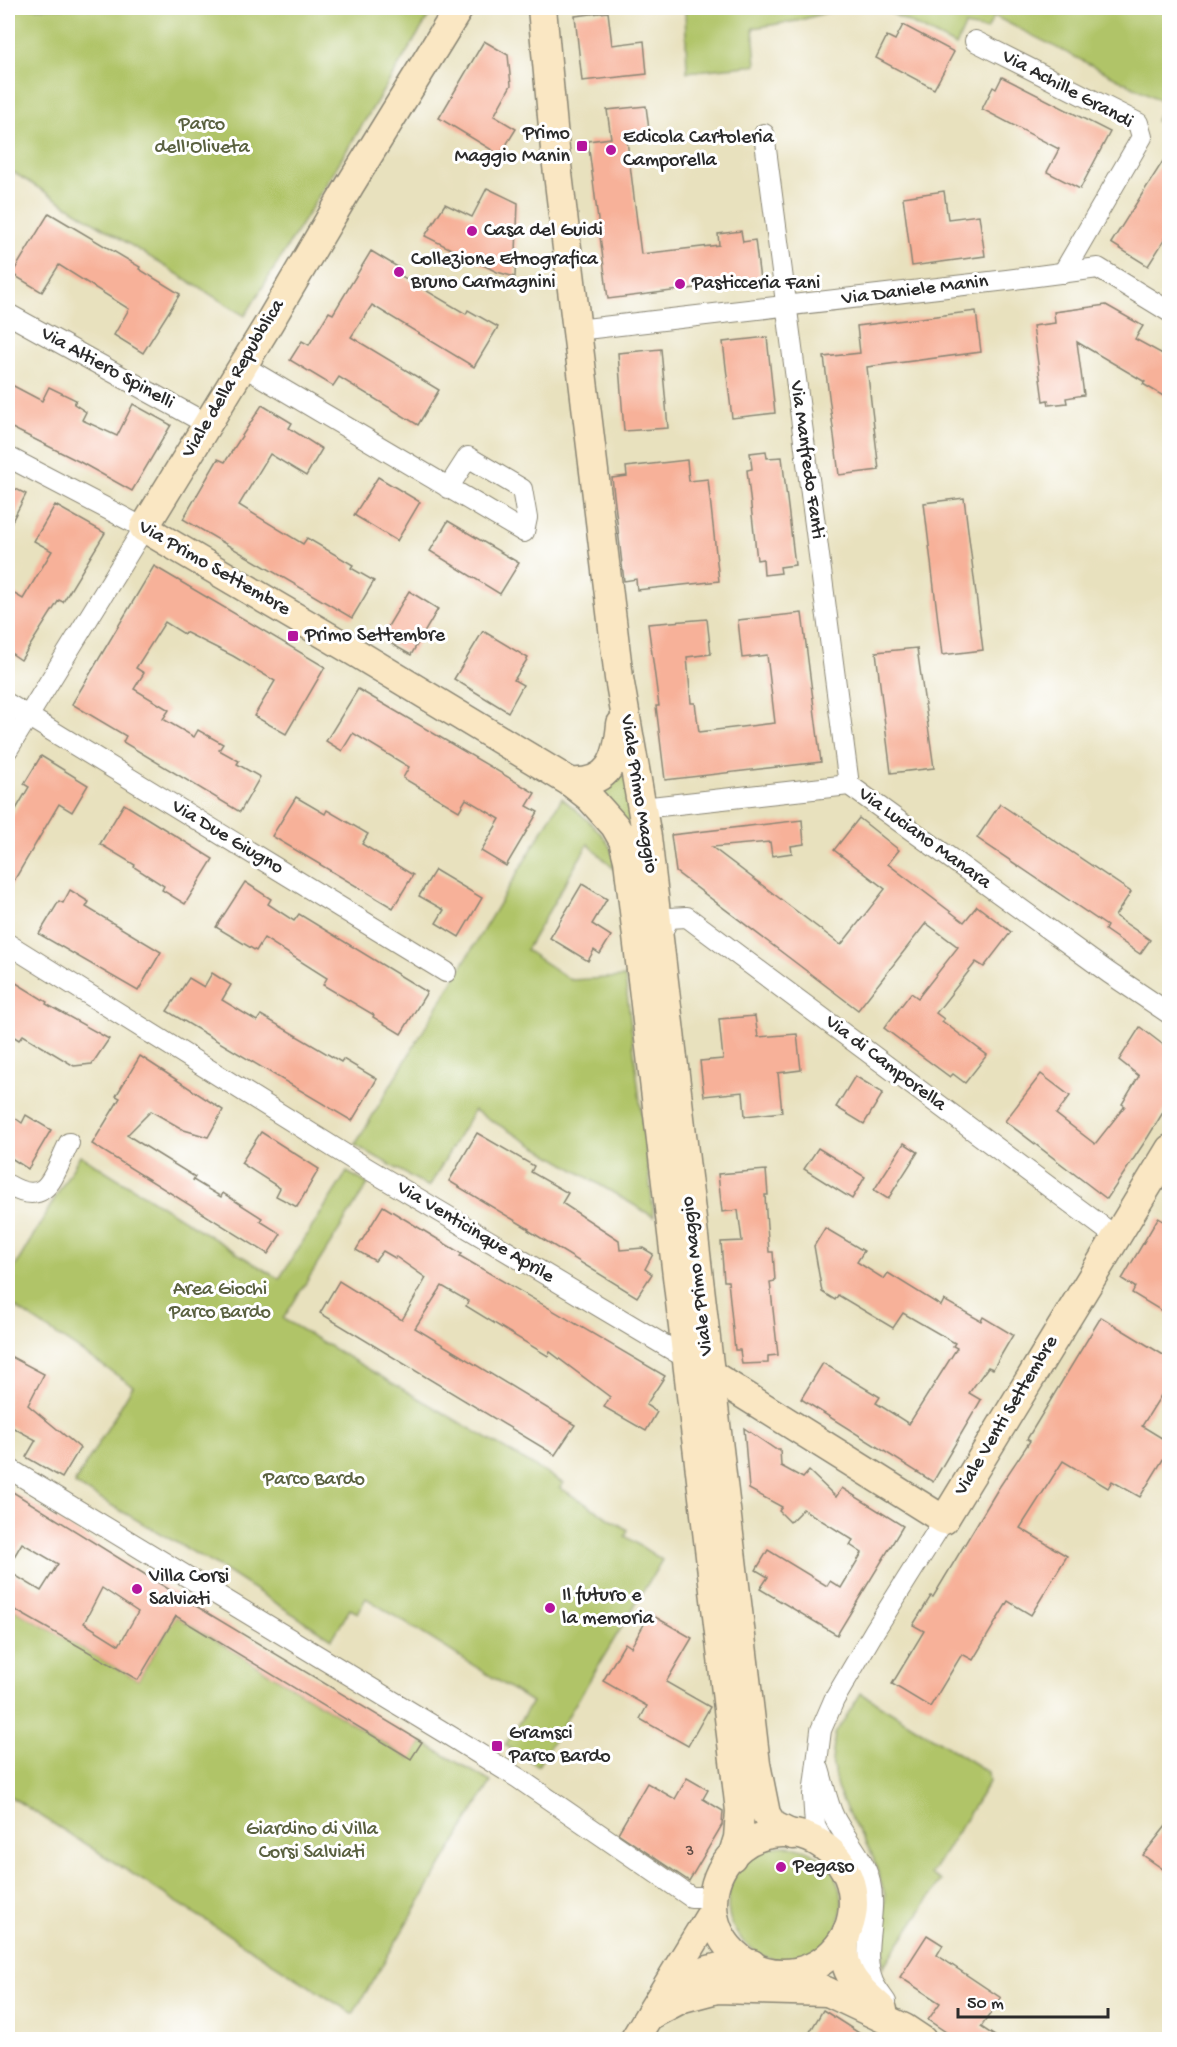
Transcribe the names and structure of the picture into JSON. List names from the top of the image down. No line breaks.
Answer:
{"streets":{"main road":["Viale della Repubblica","Via Primo Settembre","Viale Primo Maggio","Via Venticinque Aprile","Viale Venti Settembre"],"street":["Via Achille Grandi","Via Daniele Manin","Via Altiero Spinelli","Via Manfredo Fanti","Via Due Giugno","Via Luciano Manara","Via di Camporella"]},"crossings":[["Via Achille Grandi","Via Daniele Manin"],["Via Daniele Manin","Via Manfredo Fanti"],["Via Daniele Manin","Viale Primo Maggio"],["Via Altiero Spinelli","Viale della Repubblica"],["Viale della Repubblica","Via Primo Settembre"],["Viale della Repubblica","Via Due Giugno"],["Via Manfredo Fanti","Via Luciano Manara"],["Via Primo Settembre","Viale Primo Maggio"],["Viale Primo Maggio","Via Luciano Manara"],["Viale Primo Maggio","Via di Camporella"],["Viale Primo Maggio","Via Venticinque Aprile"],["Viale Primo Maggio","Viale Venti Settembre"],["Via di Camporella","Viale Venti Settembre"],["Via Venticinque Aprile","Viale Venti Settembre"]],"parks":["Parco dell'Oliveta","Area Giochi Parco Bardo","Parco Bardo","Giardino di Villa Corsi Salviati"],"places":{"transit":["Primo Maggio Manin","Primo Settembre","Gramsci Parco Bardo"],"other":["Edicola Cartoleria Camporella","Casa del Guidi","Collezione Etnografica Bruno Carmagnini","Pasticceria Fani","Villa Corsi Salviati","Il futuro e la memoria","Pegaso"]},"house_numbers":["3"],"scale_bar":"50 m"}
